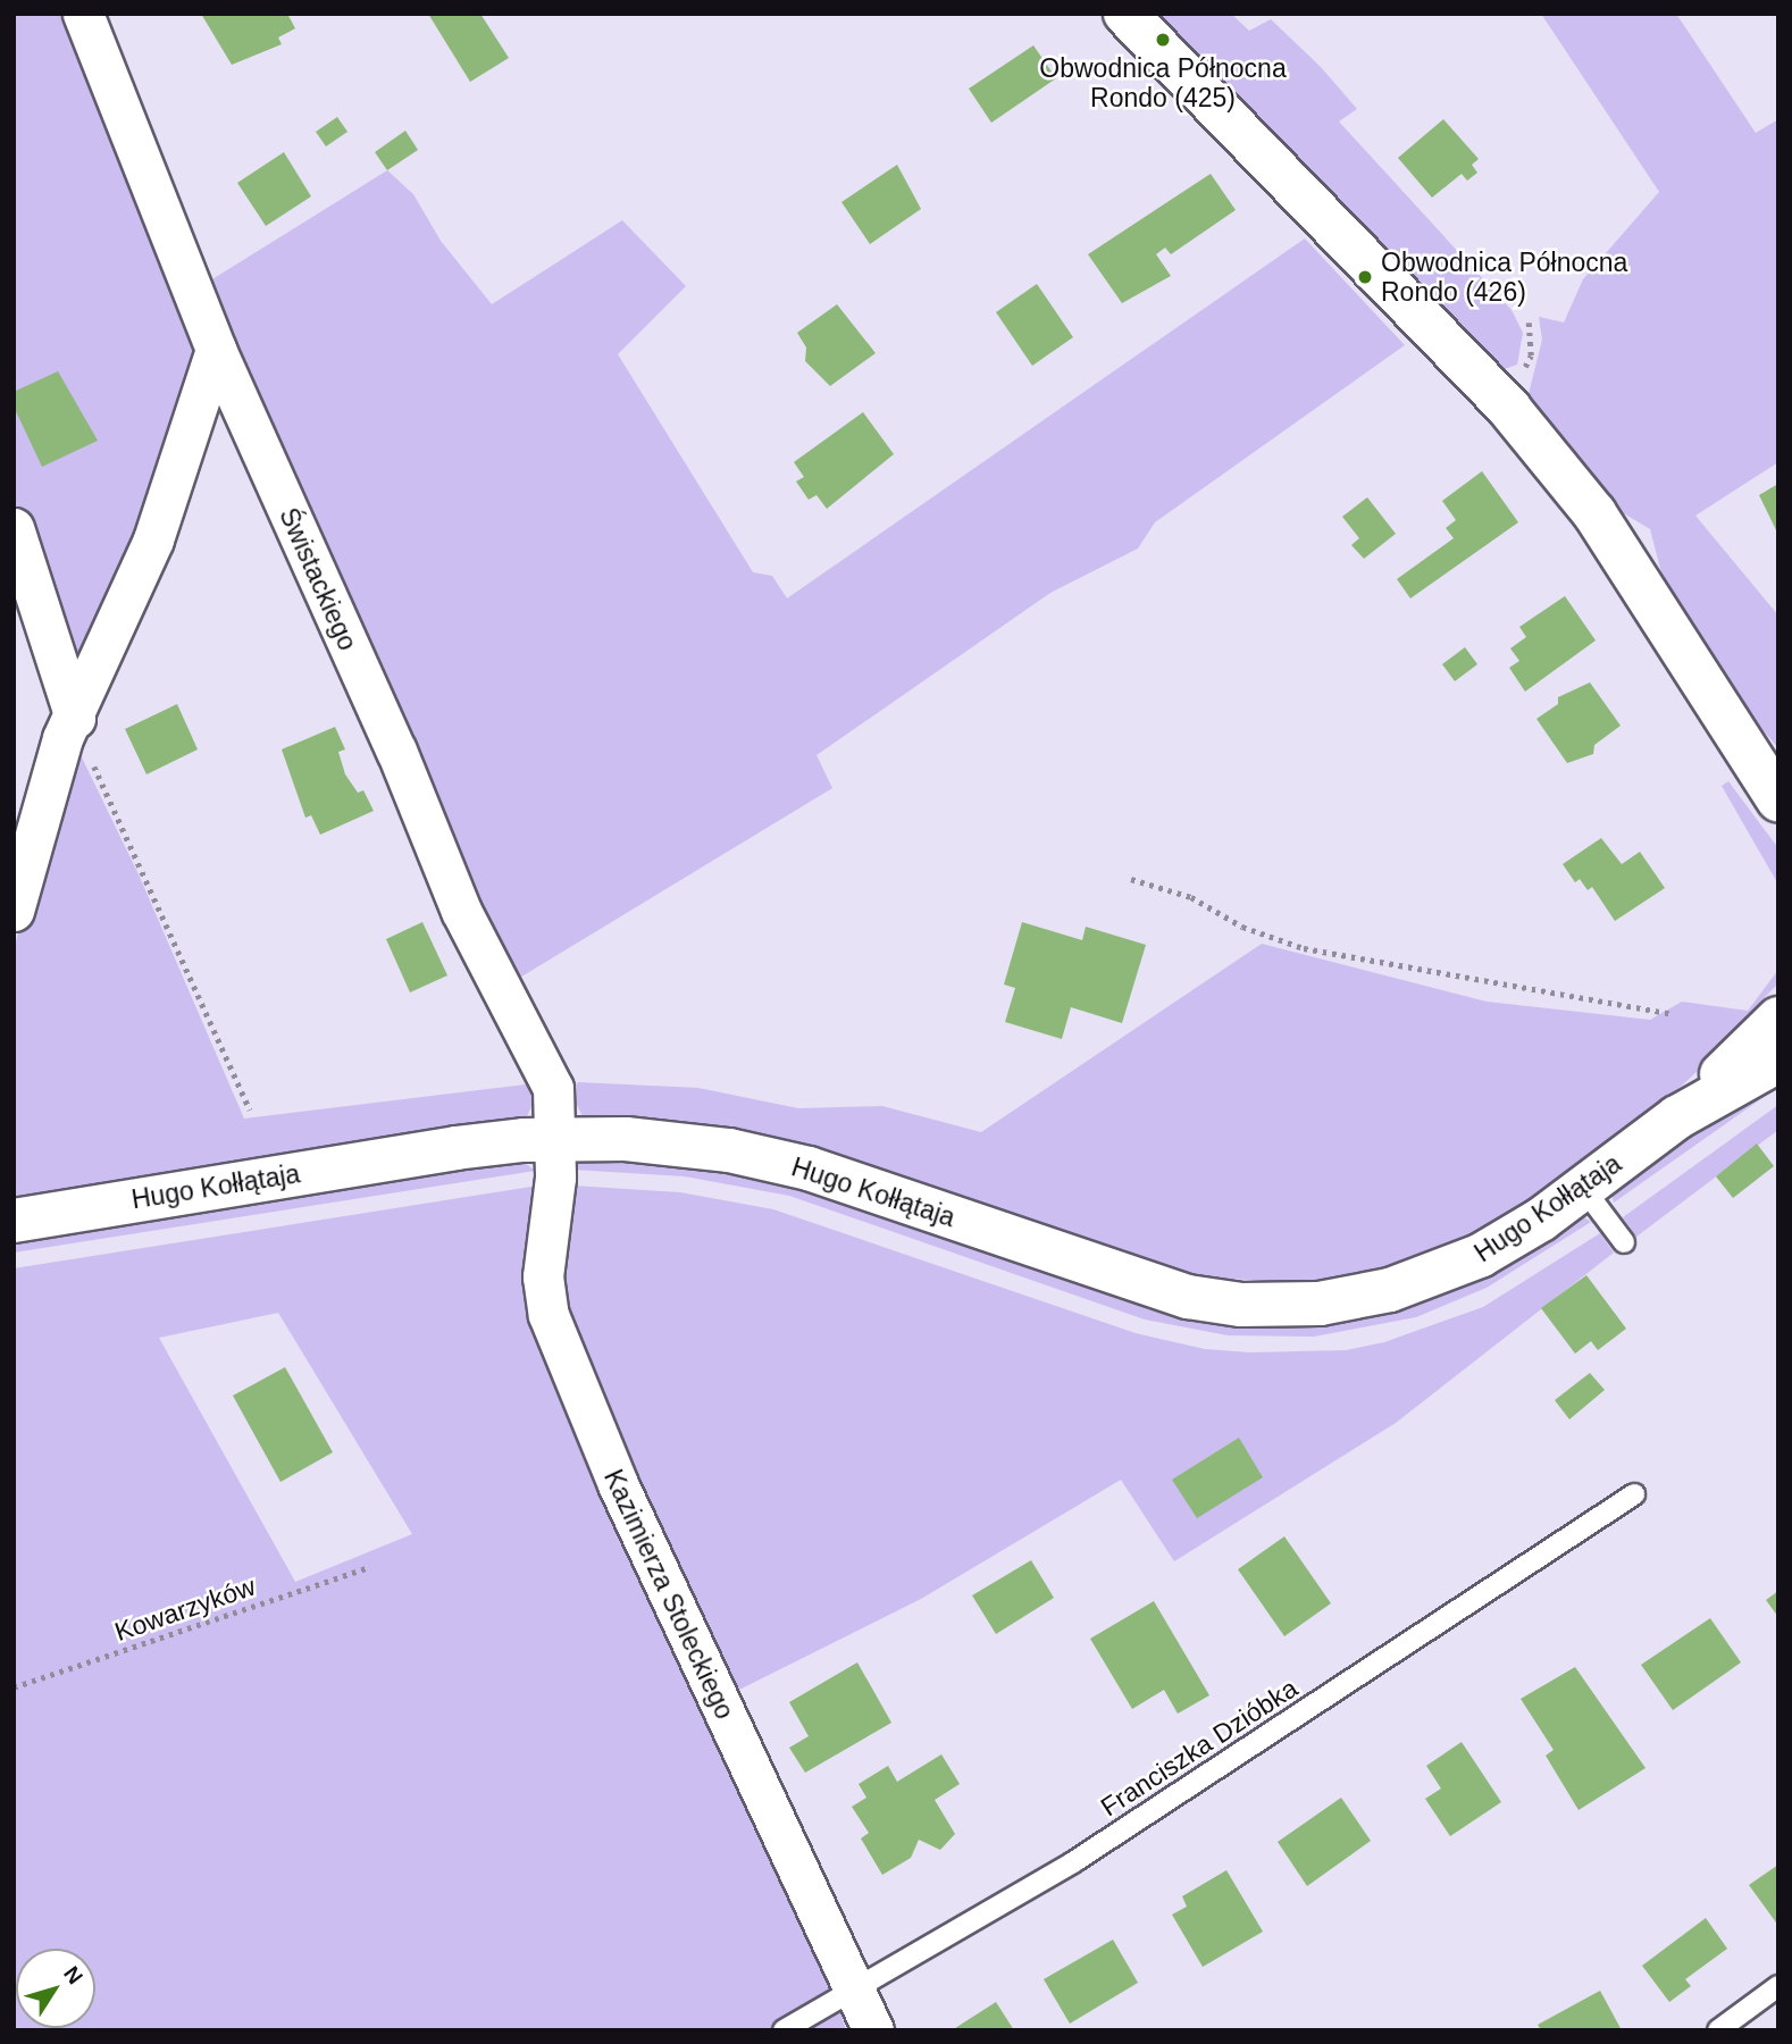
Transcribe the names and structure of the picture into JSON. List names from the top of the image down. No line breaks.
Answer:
{"streets":{"street":["Świstackiego","Hugo Kołłątaja","Kazimierza Stoleckiego"],"lane":["Franciszka Dzióbka"],"path":["Kowarzyków"]},"crossings":[["Świstackiego","Hugo Kołłątaja"],["Świstackiego","Kazimierza Stoleckiego"],["Hugo Kołłątaja","Kazimierza Stoleckiego"],["Kazimierza Stoleckiego","Franciszka Dzióbka"]],"places":["Obwodnica Północna Rondo (425)","Obwodnica Północna Rondo (426)"],"north":"top right"}
